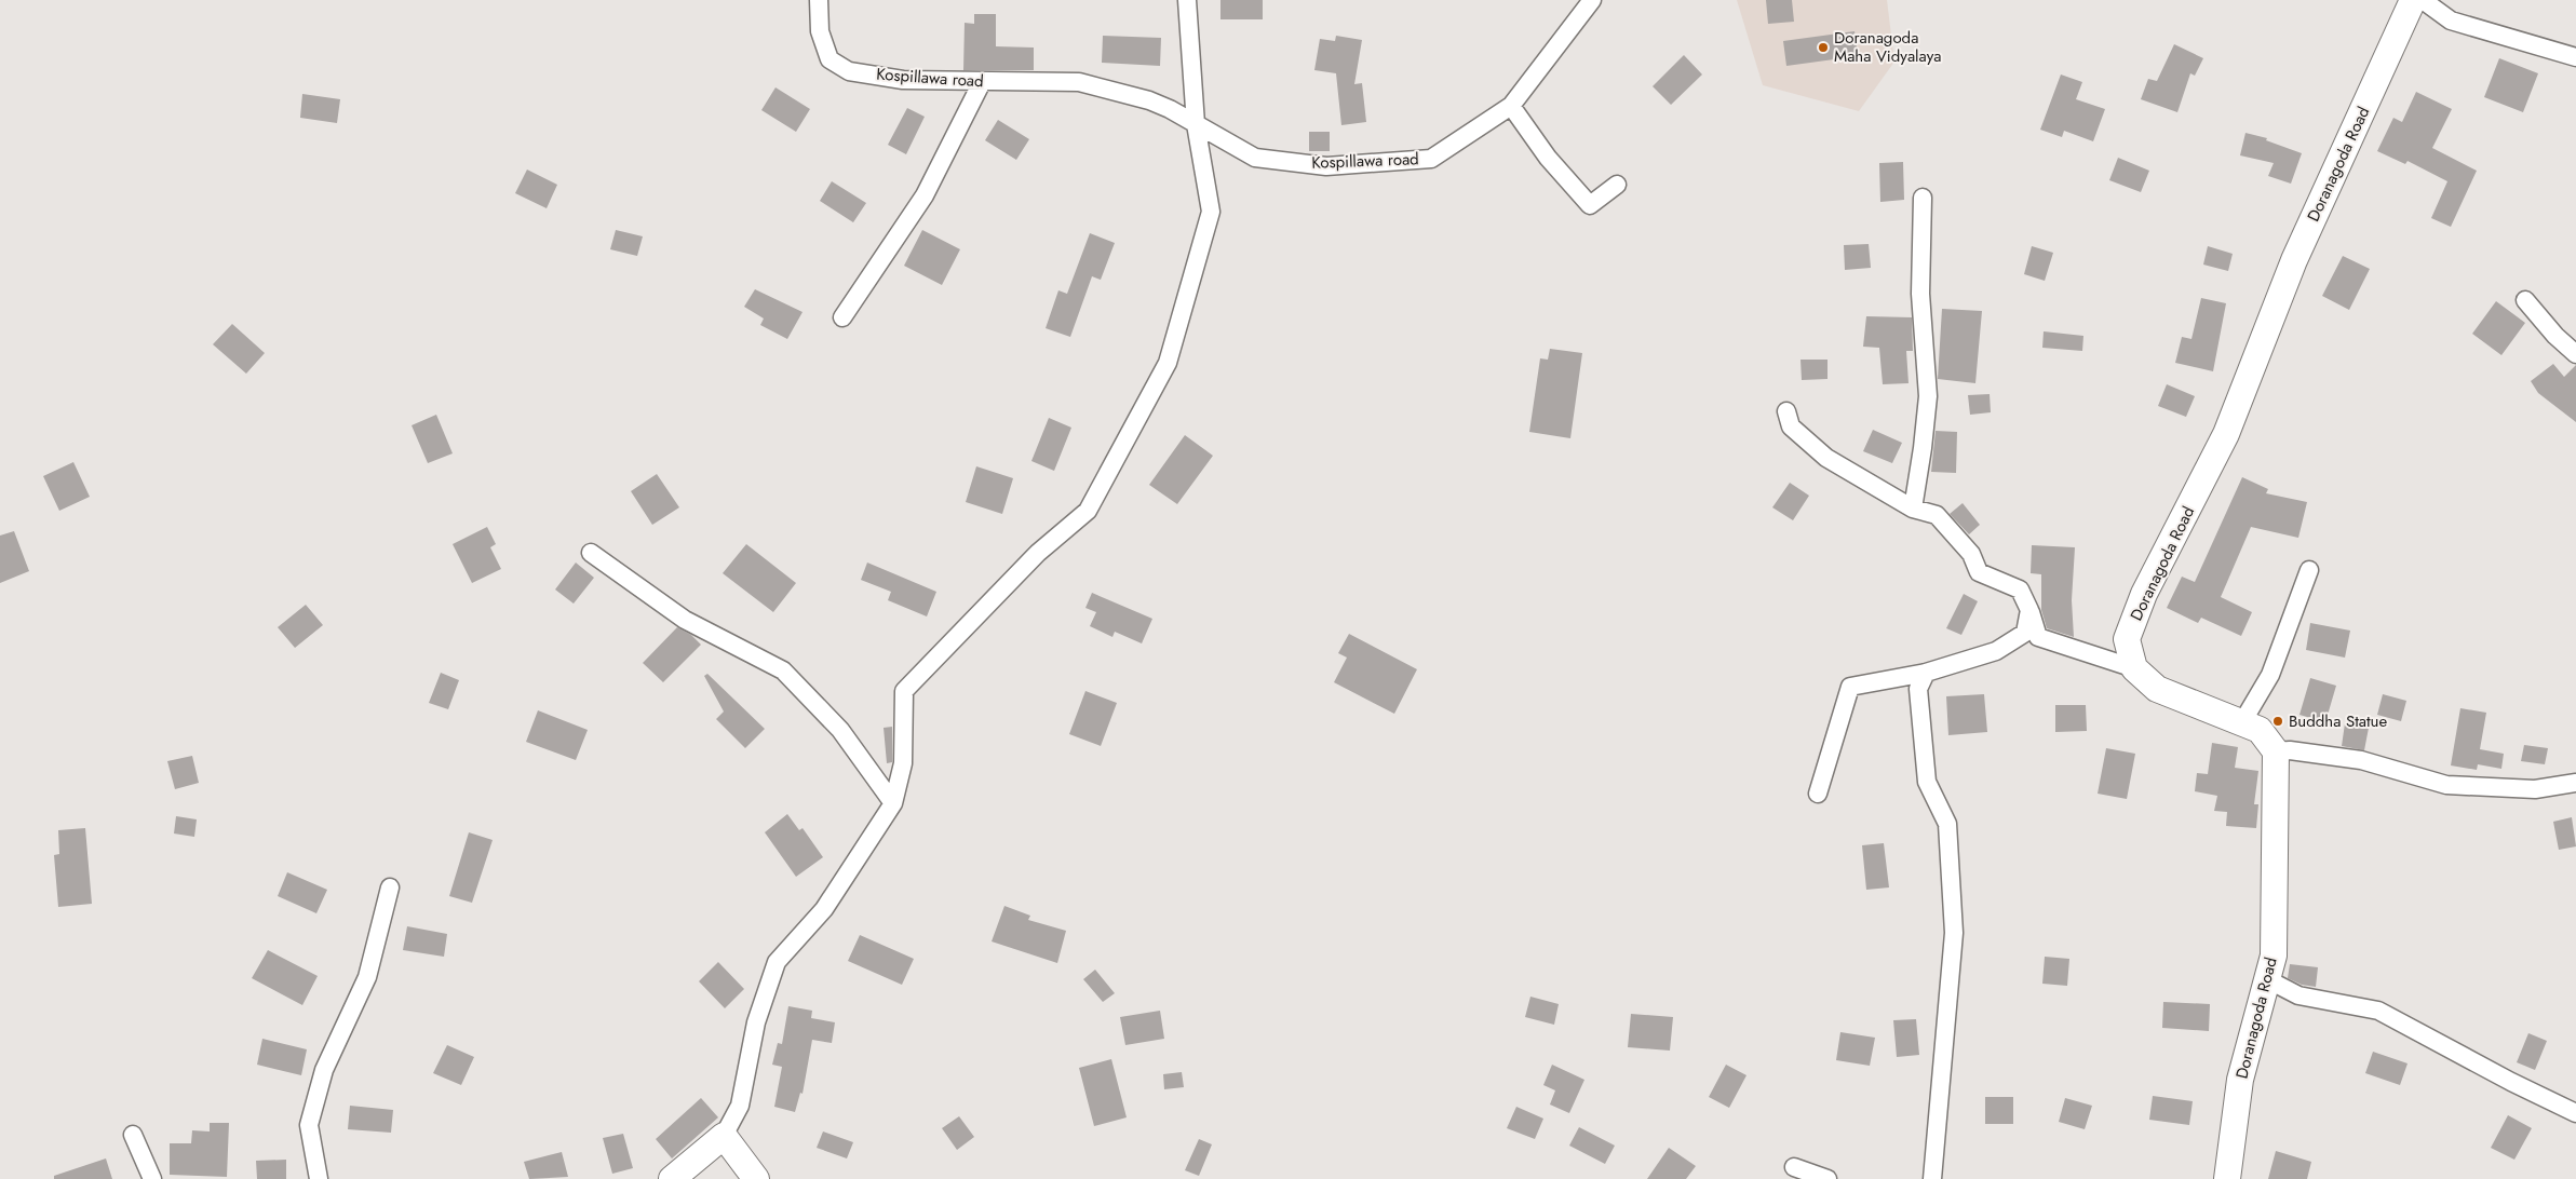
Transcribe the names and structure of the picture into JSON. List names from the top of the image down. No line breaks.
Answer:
{"streets":{"street":["Kospillawa road","Doranagoda Road"]},"places":["Doranagoda Maha Vidyalaya","Buddha Statue"]}
